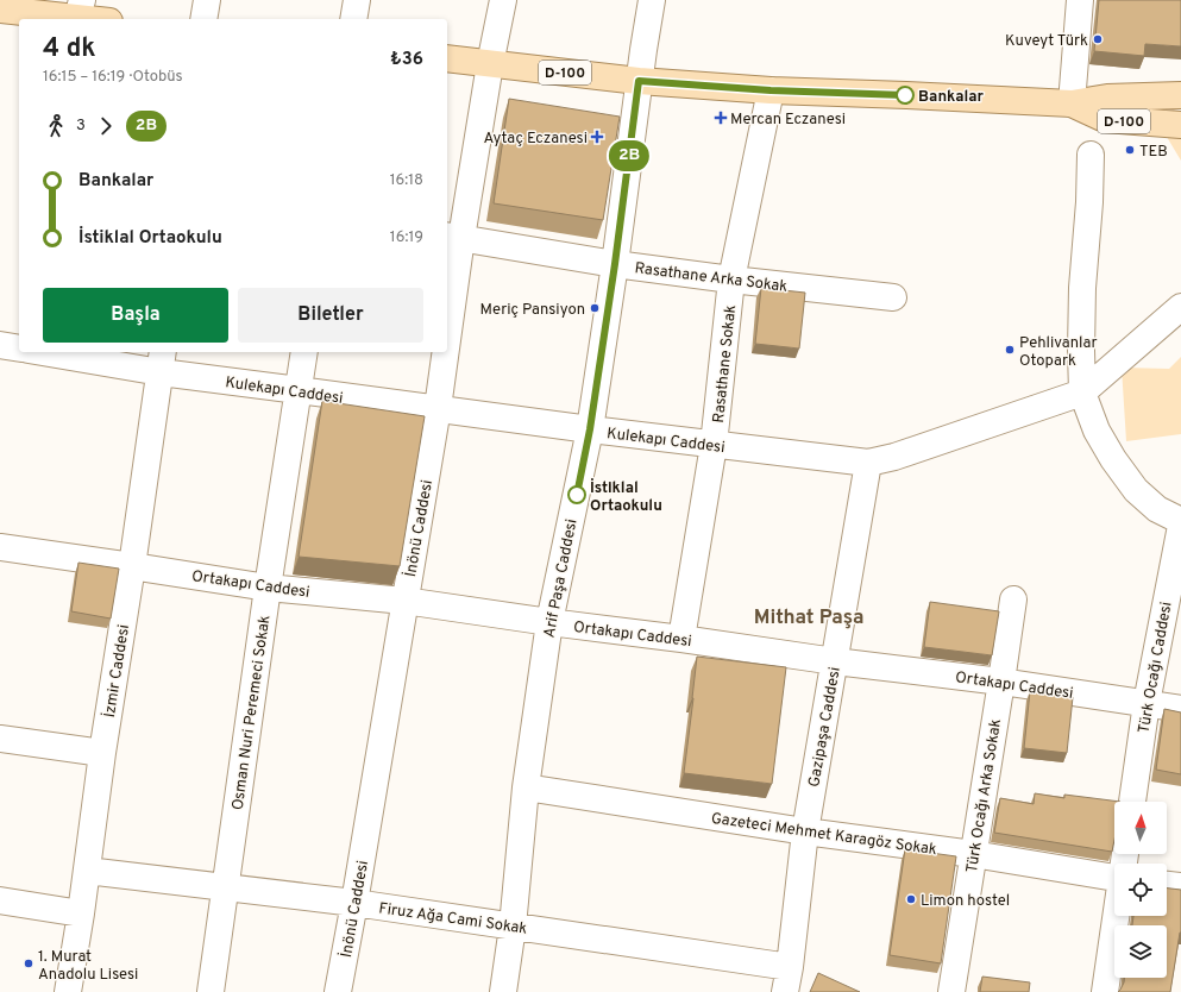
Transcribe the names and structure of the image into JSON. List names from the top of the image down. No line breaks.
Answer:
{"streets":{"main road":["D-100"],"street":["Rasathane Arka Sokak","Rasathane Sokak","Kulekapı Caddesi","İnönü Caddesi","Arif Paşa Caddesi","Ortakapı Caddesi","Türk Ocağı Caddesi","İzmir Caddesi","Osman Nuri Peremeci Sokak","Gazipaşa Caddesi","Türk Ocağı Arka Sokak","Gazeteci Mehmet Karagöz Sokak","Firuz Ağa Cami Sokak"]},"crossings":[["D-100","Rasathane Sokak"],["D-100","İnönü Caddesi"],["D-100","Arif Paşa Caddesi"],["Rasathane Arka Sokak","Rasathane Sokak"],["Rasathane Arka Sokak","İnönü Caddesi"],["Rasathane Arka Sokak","Arif Paşa Caddesi"],["Rasathane Sokak","Kulekapı Caddesi"],["Rasathane Sokak","Ortakapı Caddesi"],["Kulekapı Caddesi","İnönü Caddesi"],["Kulekapı Caddesi","Arif Paşa Caddesi"],["Kulekapı Caddesi","İzmir Caddesi"],["Kulekapı Caddesi","Osman Nuri Peremeci Sokak"],["Kulekapı Caddesi","Gazipaşa Caddesi"],["İnönü Caddesi","Ortakapı Caddesi"],["İnönü Caddesi","Firuz Ağa Cami Sokak"],["Arif Paşa Caddesi","Ortakapı Caddesi"],["Arif Paşa Caddesi","Gazeteci Mehmet Karagöz Sokak"],["Arif Paşa Caddesi","Firuz Ağa Cami Sokak"],["Ortakapı Caddesi","Türk Ocağı Caddesi"],["Ortakapı Caddesi","İzmir Caddesi"],["Ortakapı Caddesi","Osman Nuri Peremeci Sokak"],["Ortakapı Caddesi","Gazipaşa Caddesi"],["Ortakapı Caddesi","Türk Ocağı Arka Sokak"],["İzmir Caddesi","Firuz Ağa Cami Sokak"],["Osman Nuri Peremeci Sokak","Firuz Ağa Cami Sokak"],["Gazipaşa Caddesi","Gazeteci Mehmet Karagöz Sokak"],["Gazipaşa Caddesi","Firuz Ağa Cami Sokak"],["Türk Ocağı Arka Sokak","Gazeteci Mehmet Karagöz Sokak"]],"districts":["Mithat Paşa"],"places":{"other":["Kuveyt Türk","Bankalar","TEB","Meriç Pansiyon","Pehlivanlar Otopark","İstiklal Ortaokulu","Limon hostel","1. Murat Anadolu Lisesi"],"health":["Mercan Eczanesi","Aytaç Eczanesi"]},"lines":["bus line 2B"],"north":"top","page":{"on_map":"2B","heading":["4 dk","16:15 – 16:19 · Otobüs","₺36"],"legs":["3","2B"],"list":[{"name":"Bankalar","value":"16:18"},{"name":"İstiklal Ortaokulu","value":"16:19"}],"buttons":["Başla","Biletler"]}}
